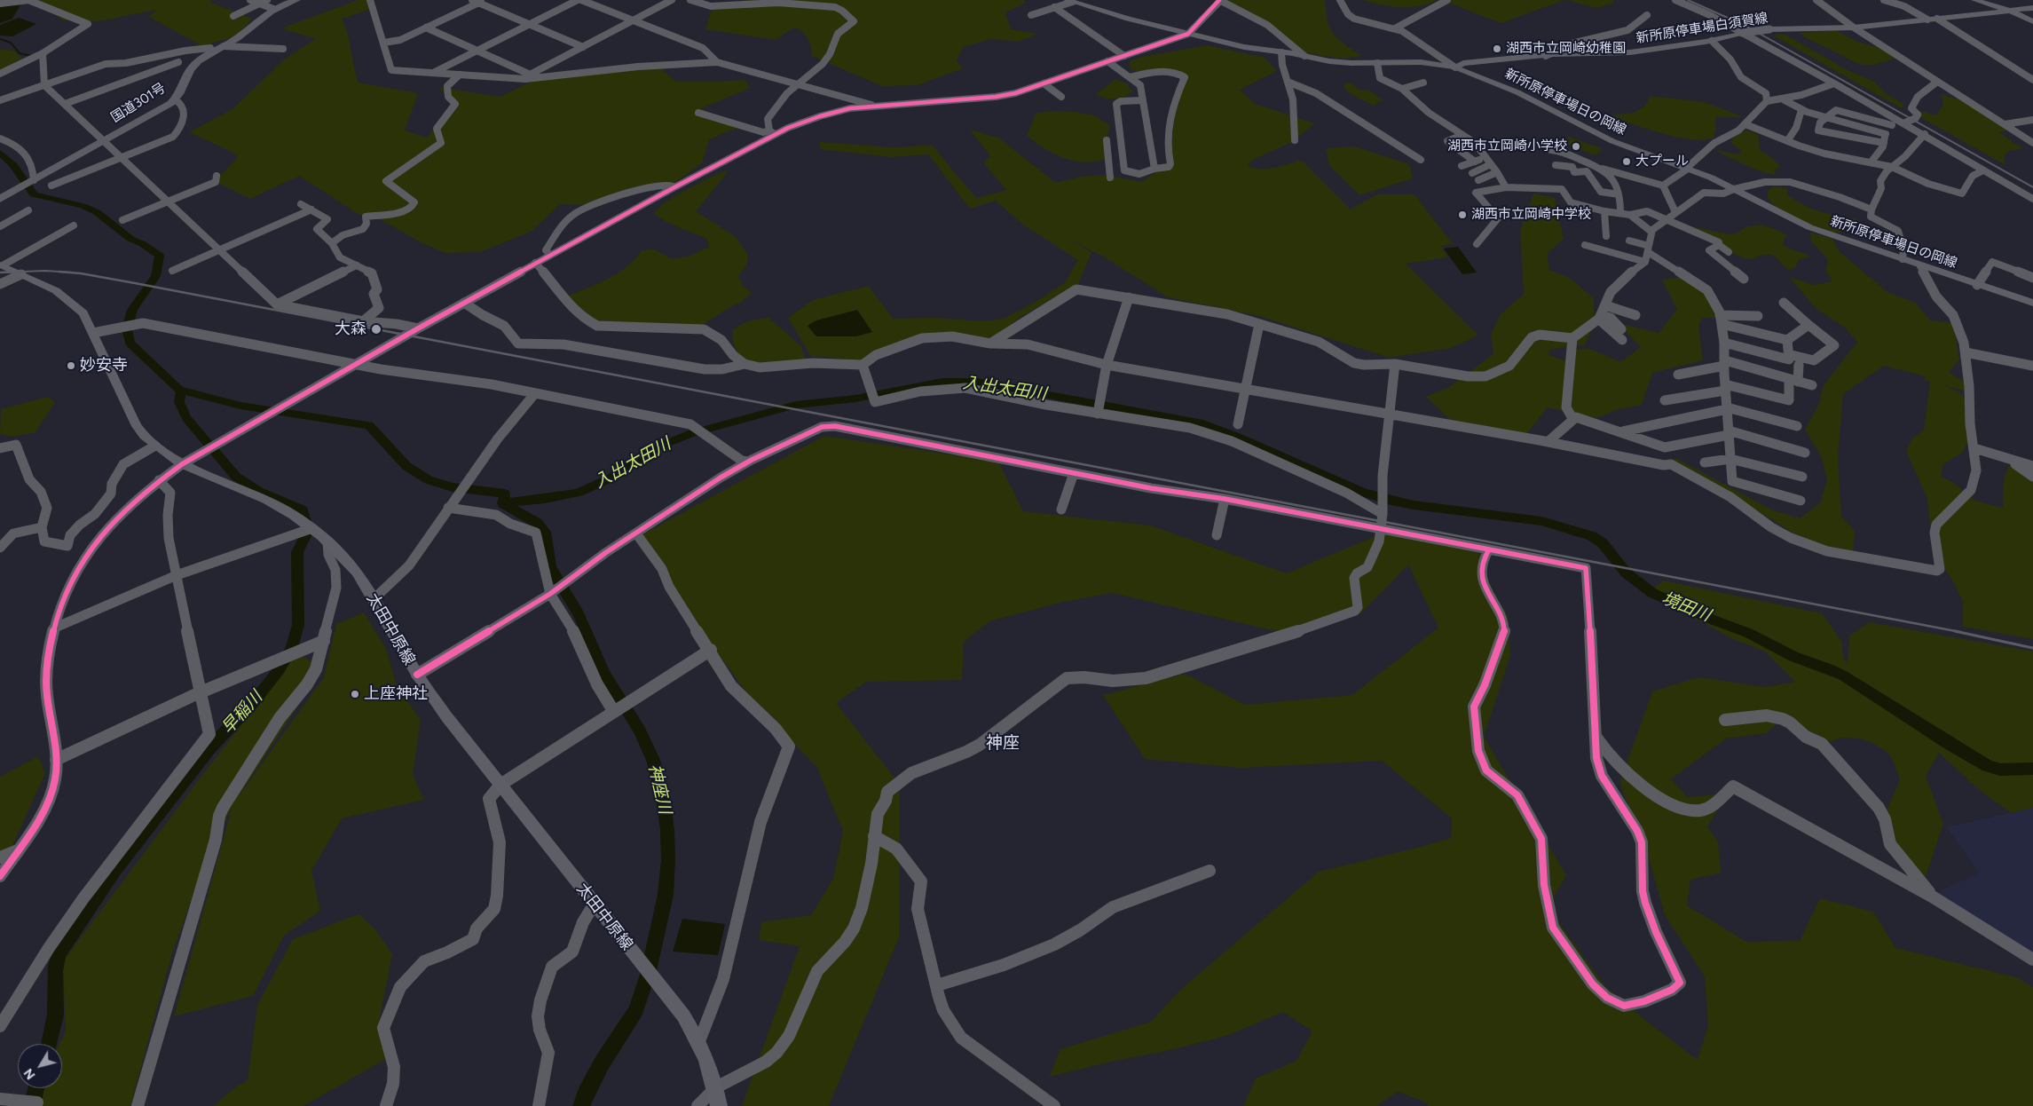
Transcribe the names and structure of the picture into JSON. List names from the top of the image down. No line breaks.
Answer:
{"streets":{"highway":["国道301号"],"main road":["新所原停車場白須賀線","新所原停車場日の岡線","太田中原線"]},"crossings":[["新所原停車場白須賀線","新所原停車場日の岡線"]],"districts":["神座"],"water":["入出太田川","境田川","早稲川","神座川"],"places":["湖西市立岡崎幼稚園","湖西市立岡崎小学校","大プール","湖西市立岡崎中学校","大森","妙安寺","上座神社"],"north":"bottom left"}
